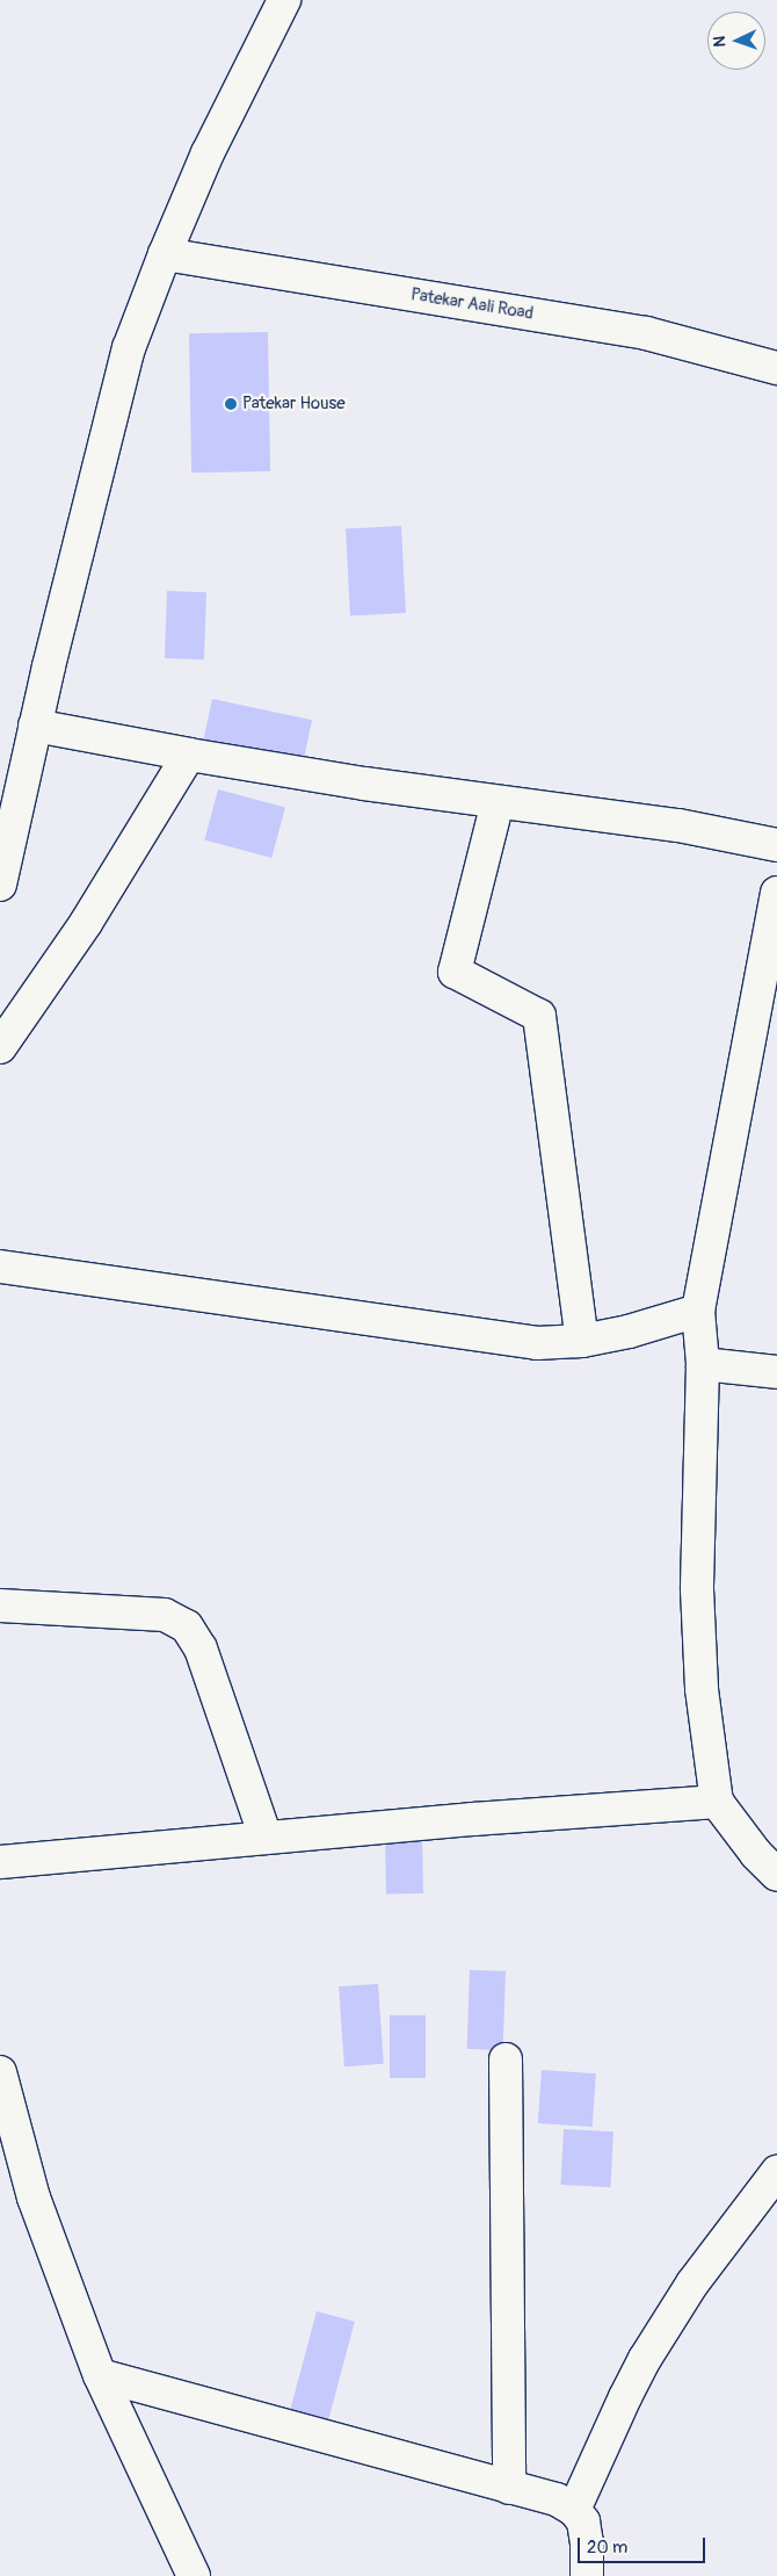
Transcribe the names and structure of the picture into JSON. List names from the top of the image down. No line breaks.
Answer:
{"streets":{"street":["Patekar Aali Road"]},"places":["Patekar House"],"scale_bar":"20 m","north":"left"}
